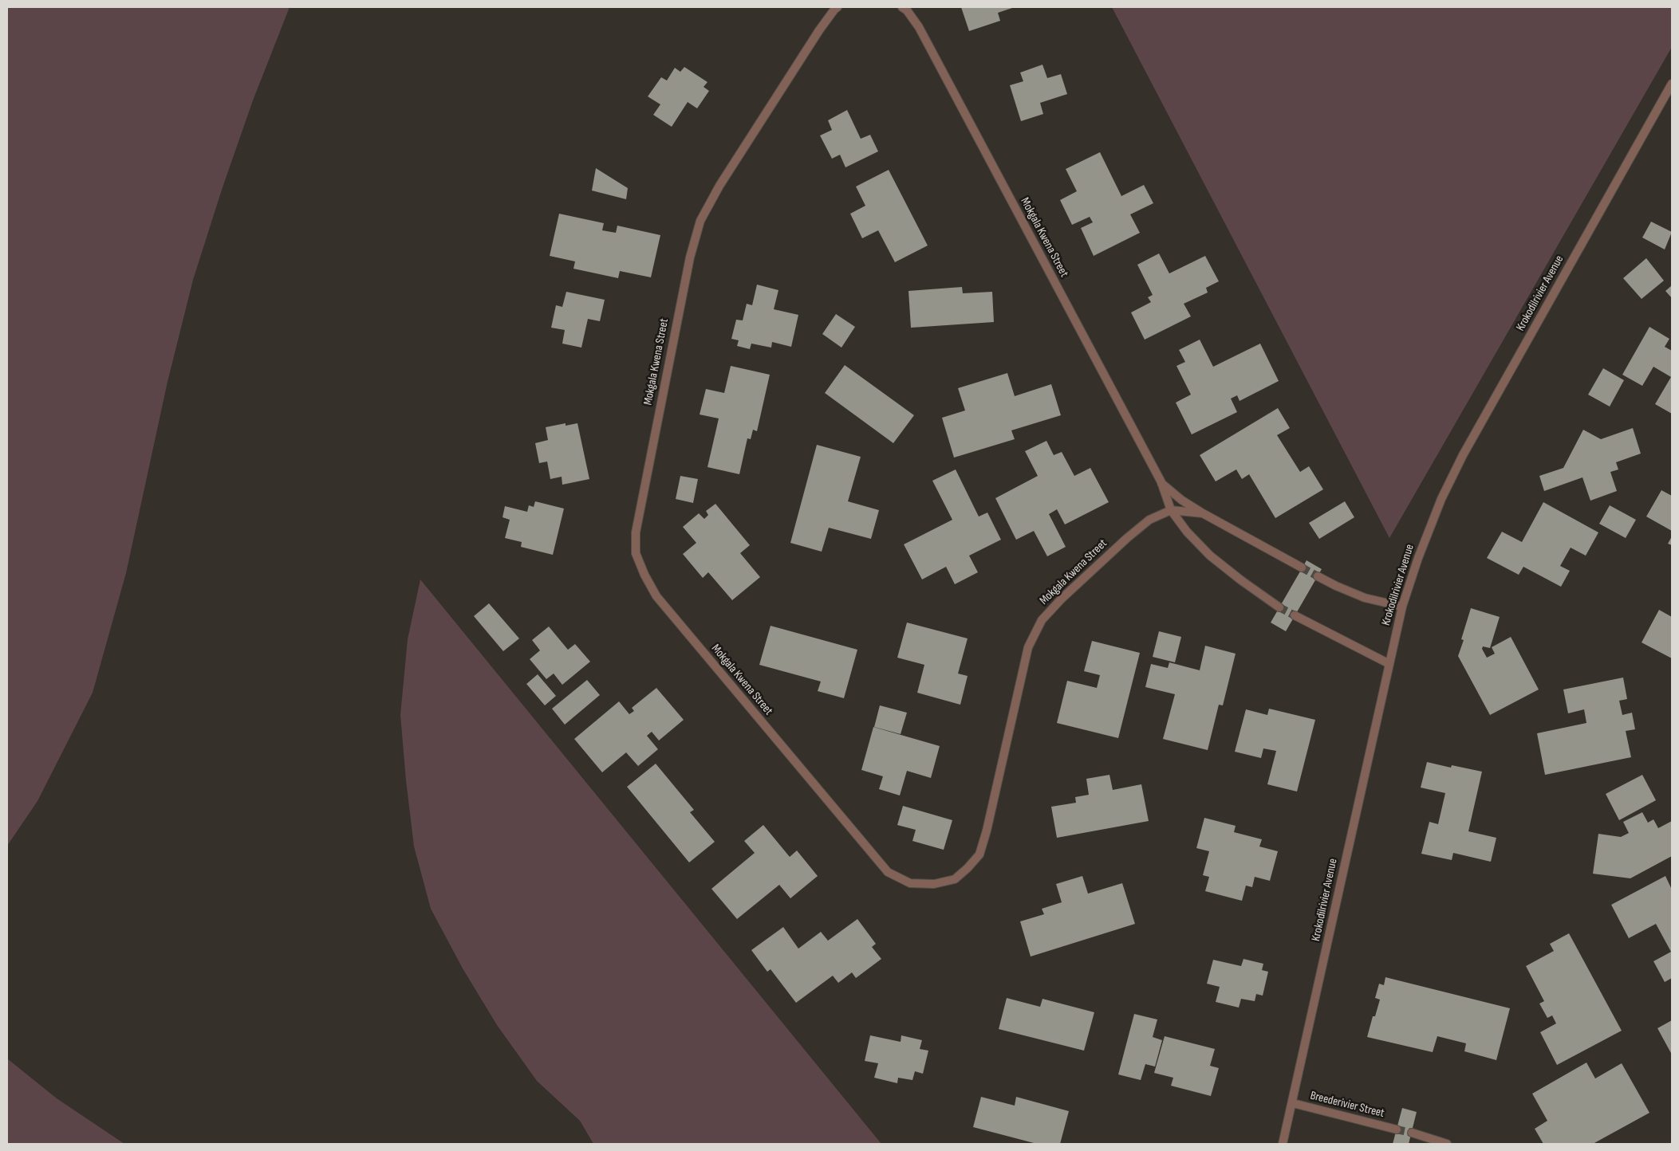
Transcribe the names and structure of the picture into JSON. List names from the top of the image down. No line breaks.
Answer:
{"streets":{"street":["Mokgala Kwena Street","Krokodilrivier Avenue","Breederivier Street"]},"crossings":[["Krokodilrivier Avenue","Breederivier Street"]]}
